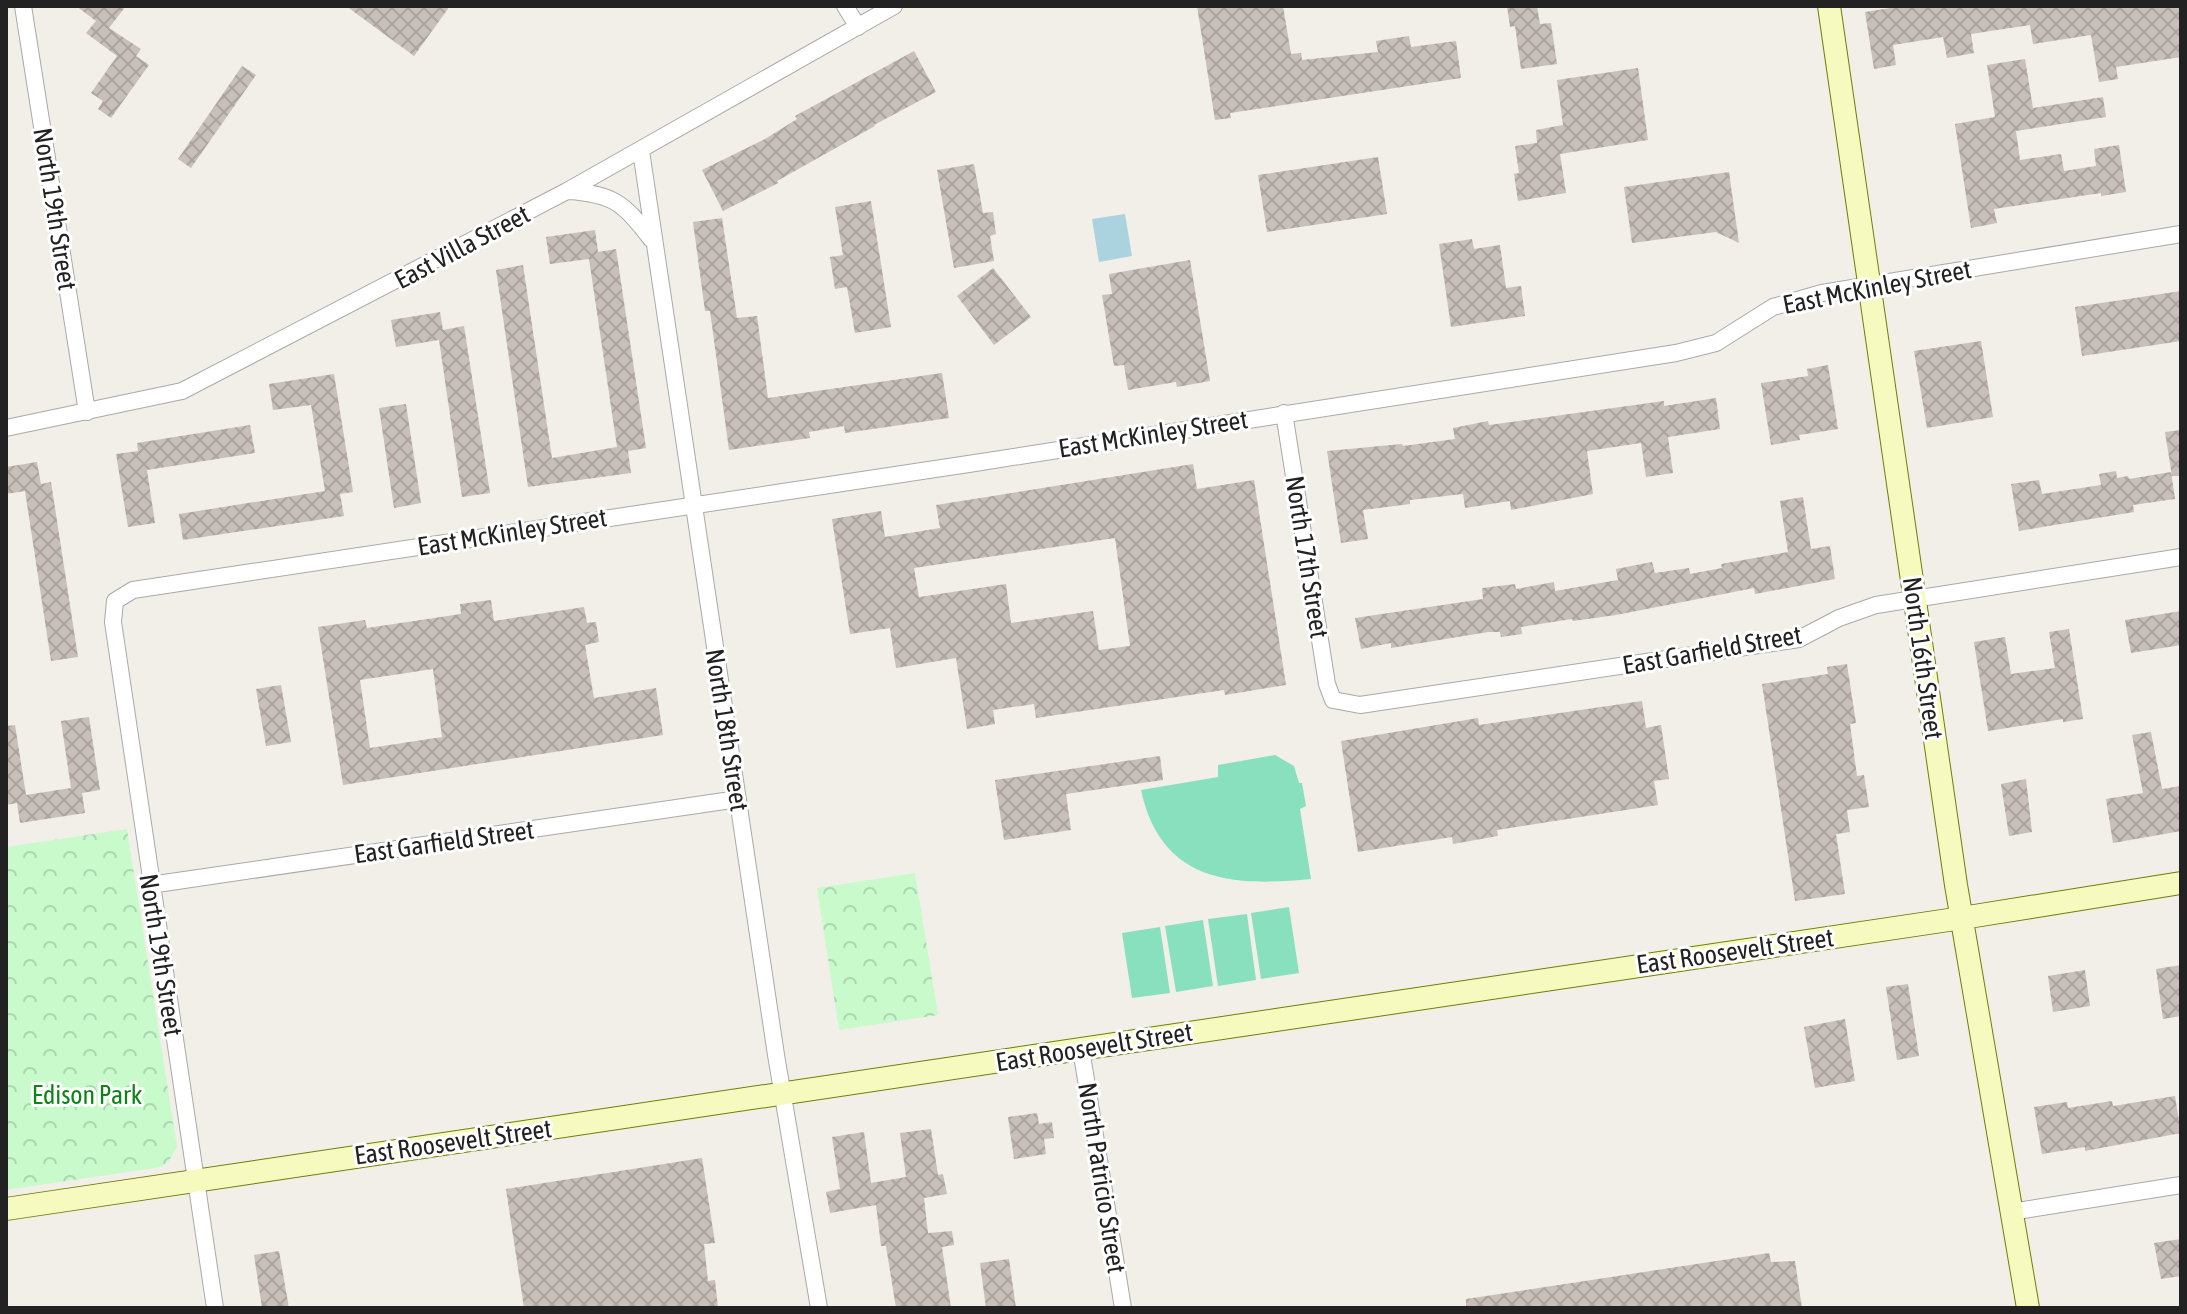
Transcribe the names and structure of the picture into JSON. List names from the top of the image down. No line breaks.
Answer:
{"streets":{"street":["North 19th Street","East Villa Street","East McKinley Street","North 17th Street","East Garfield Street","North 16th Street","North 18th Street","East Roosevelt Street","North Patricio Street"]},"crossings":[["North 19th Street","East Villa Street"],["North 19th Street","East McKinley Street"],["North 19th Street","East Garfield Street"],["North 19th Street","East Roosevelt Street"],["East Villa Street","North 18th Street"],["East McKinley Street","North 17th Street"],["East McKinley Street","North 16th Street"],["East McKinley Street","North 18th Street"],["North 17th Street","East Garfield Street"],["East Garfield Street","North 16th Street"],["East Garfield Street","North 18th Street"],["North 16th Street","East Roosevelt Street"],["North 18th Street","East Roosevelt Street"],["East Roosevelt Street","North Patricio Street"]],"parks":["Edison Park"]}
